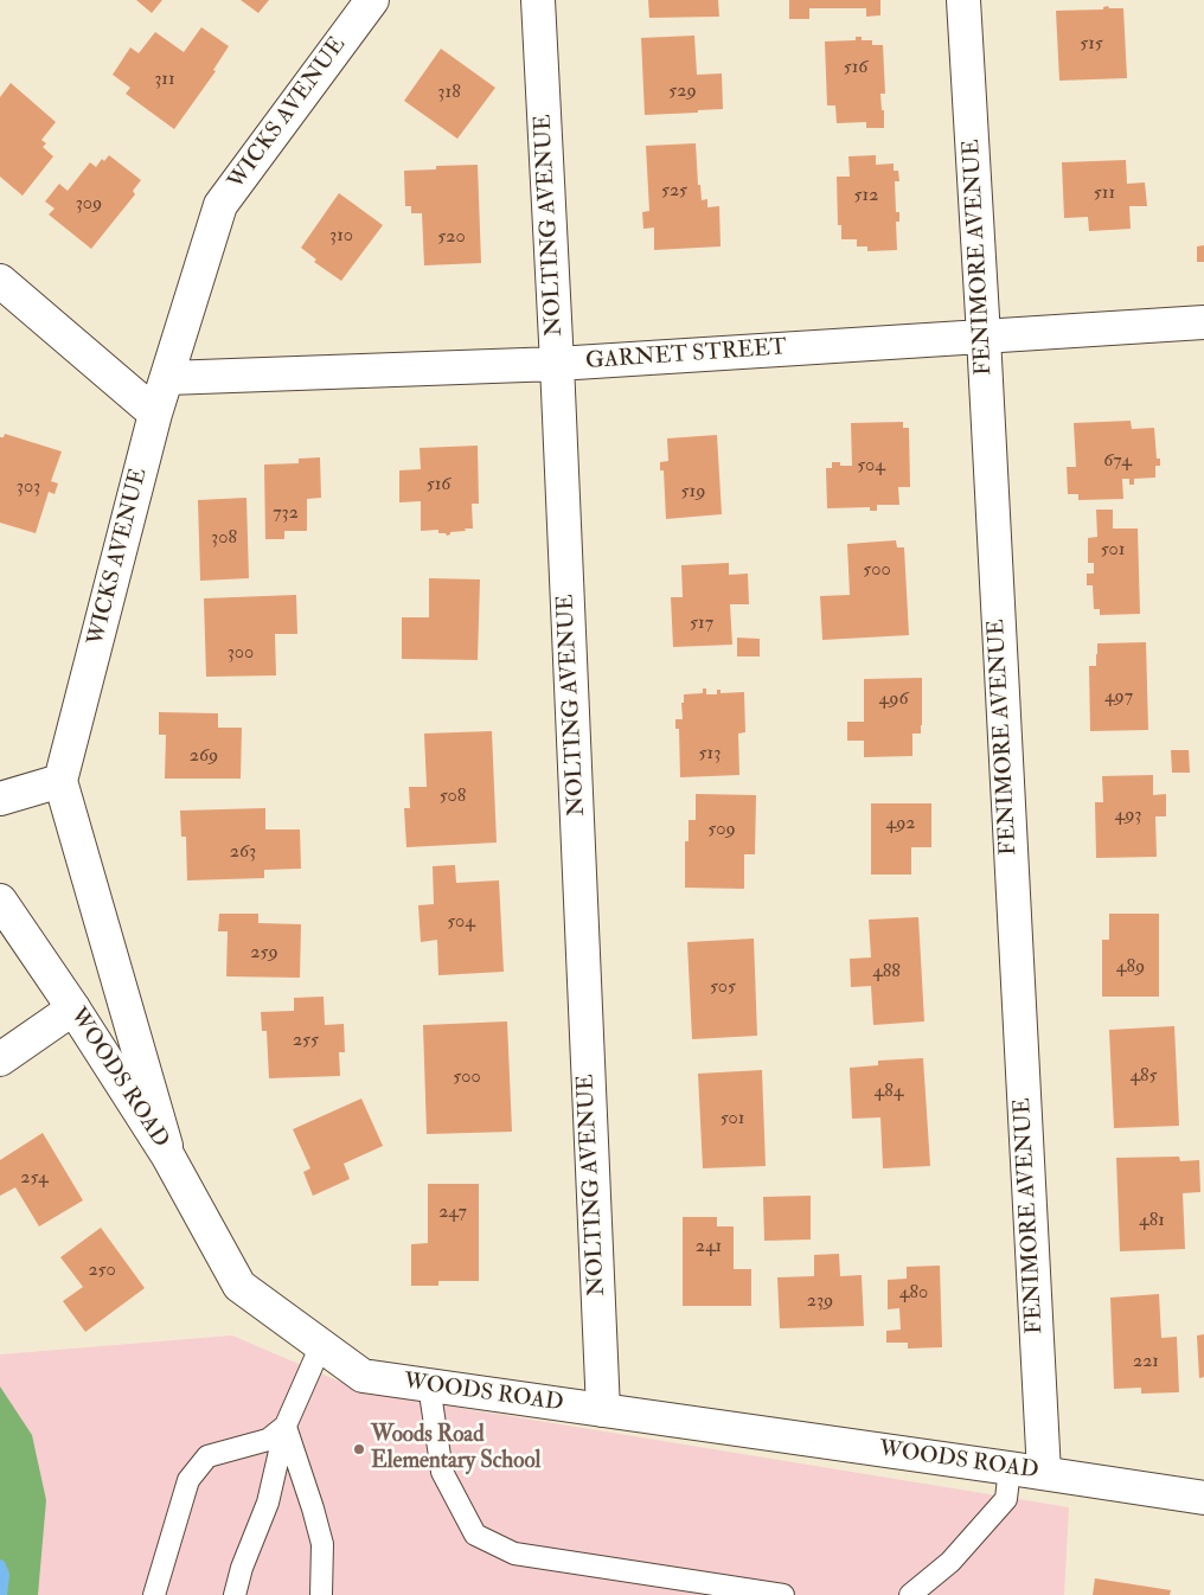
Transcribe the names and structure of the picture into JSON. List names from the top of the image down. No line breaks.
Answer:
{"streets":{"street":["WICKS AVENUE","NOLTING AVENUE","FENIMORE AVENUE","GARNET STREET","WOODS ROAD"]},"crossings":[["WICKS AVENUE","GARNET STREET"],["NOLTING AVENUE","GARNET STREET"],["NOLTING AVENUE","WOODS ROAD"],["FENIMORE AVENUE","GARNET STREET"],["FENIMORE AVENUE","WOODS ROAD"]],"places":["Woods Road Elementary School"],"house_numbers":["515","516","311","529","318","525","511","512","309","310","520","674","504","516","303","519","732","308","501","500","517","300","497","496","513","269","508","493","492","509","263","504","259","489","488","505","255","485","500","484","501","254","247","481","241","250","480","239","221"]}
